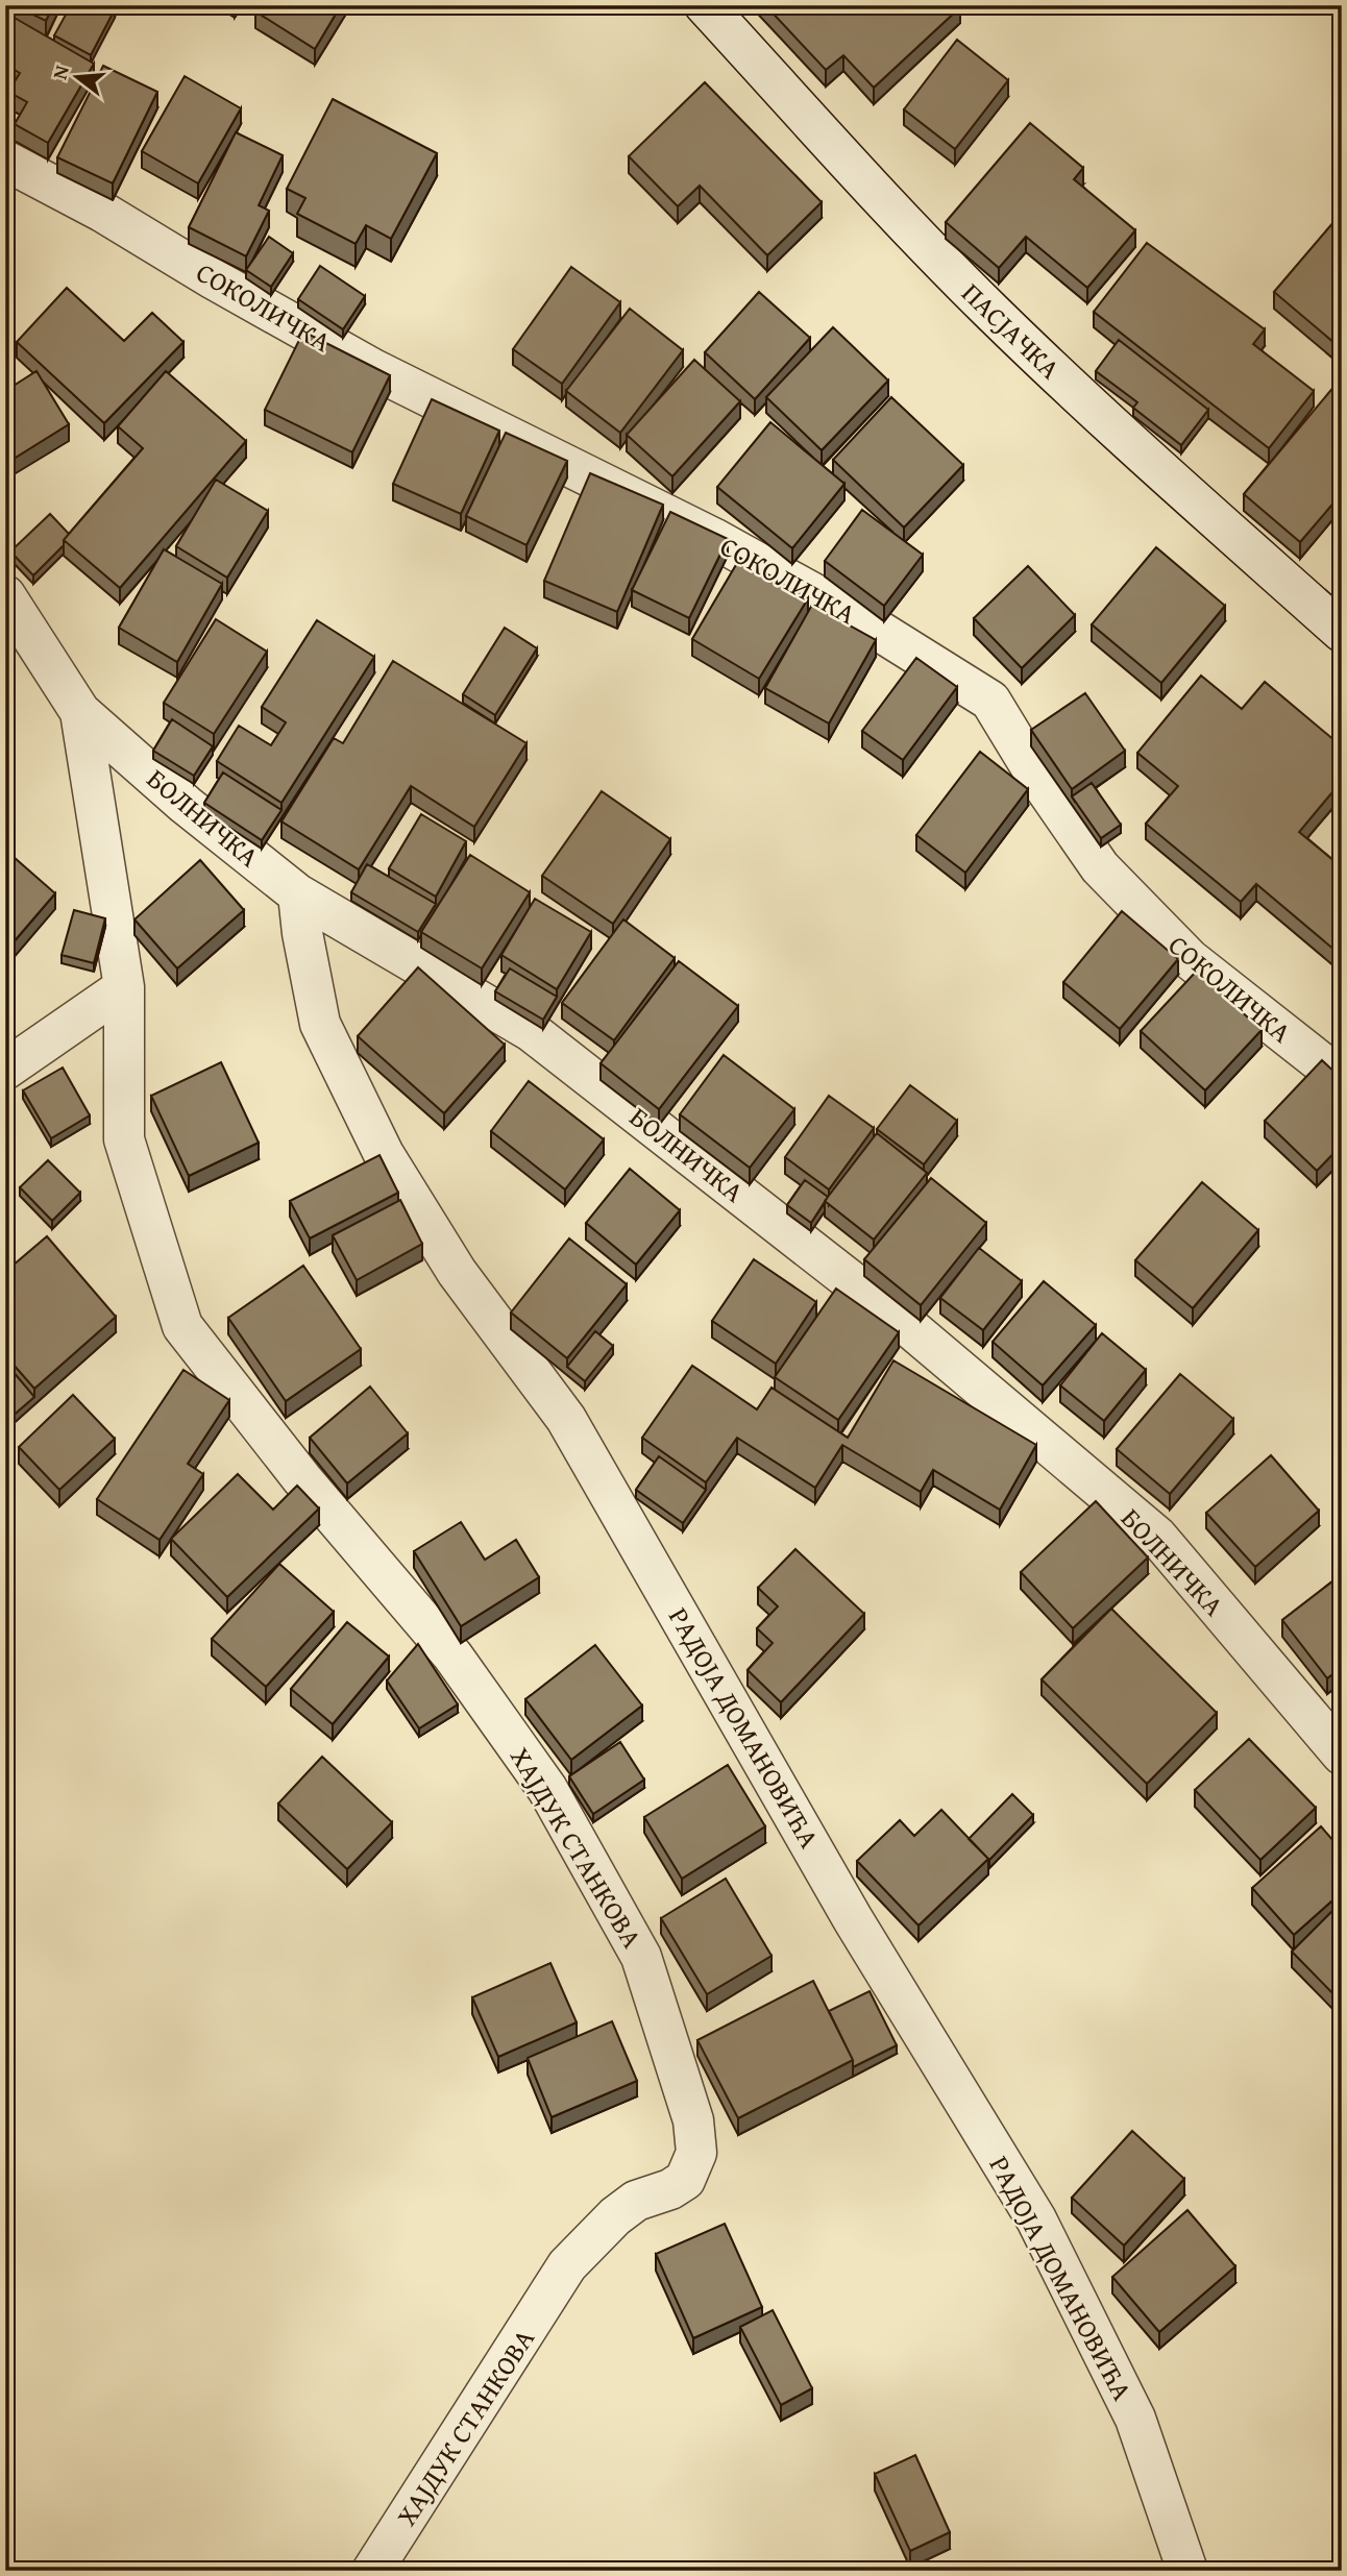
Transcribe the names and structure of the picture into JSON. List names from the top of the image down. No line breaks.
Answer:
{"streets":{"street":["СОКОЛИЧКА","ПАСЈАЧКА","БОЛНИЧКА","РАДОЈА ДОМАНОВИЋА","ХАЈДУК СТАНКОВА"]},"crossings":[["БОЛНИЧКА","РАДОЈА ДОМАНОВИЋА"],["БОЛНИЧКА","ХАЈДУК СТАНКОВА"]],"north":"left"}
